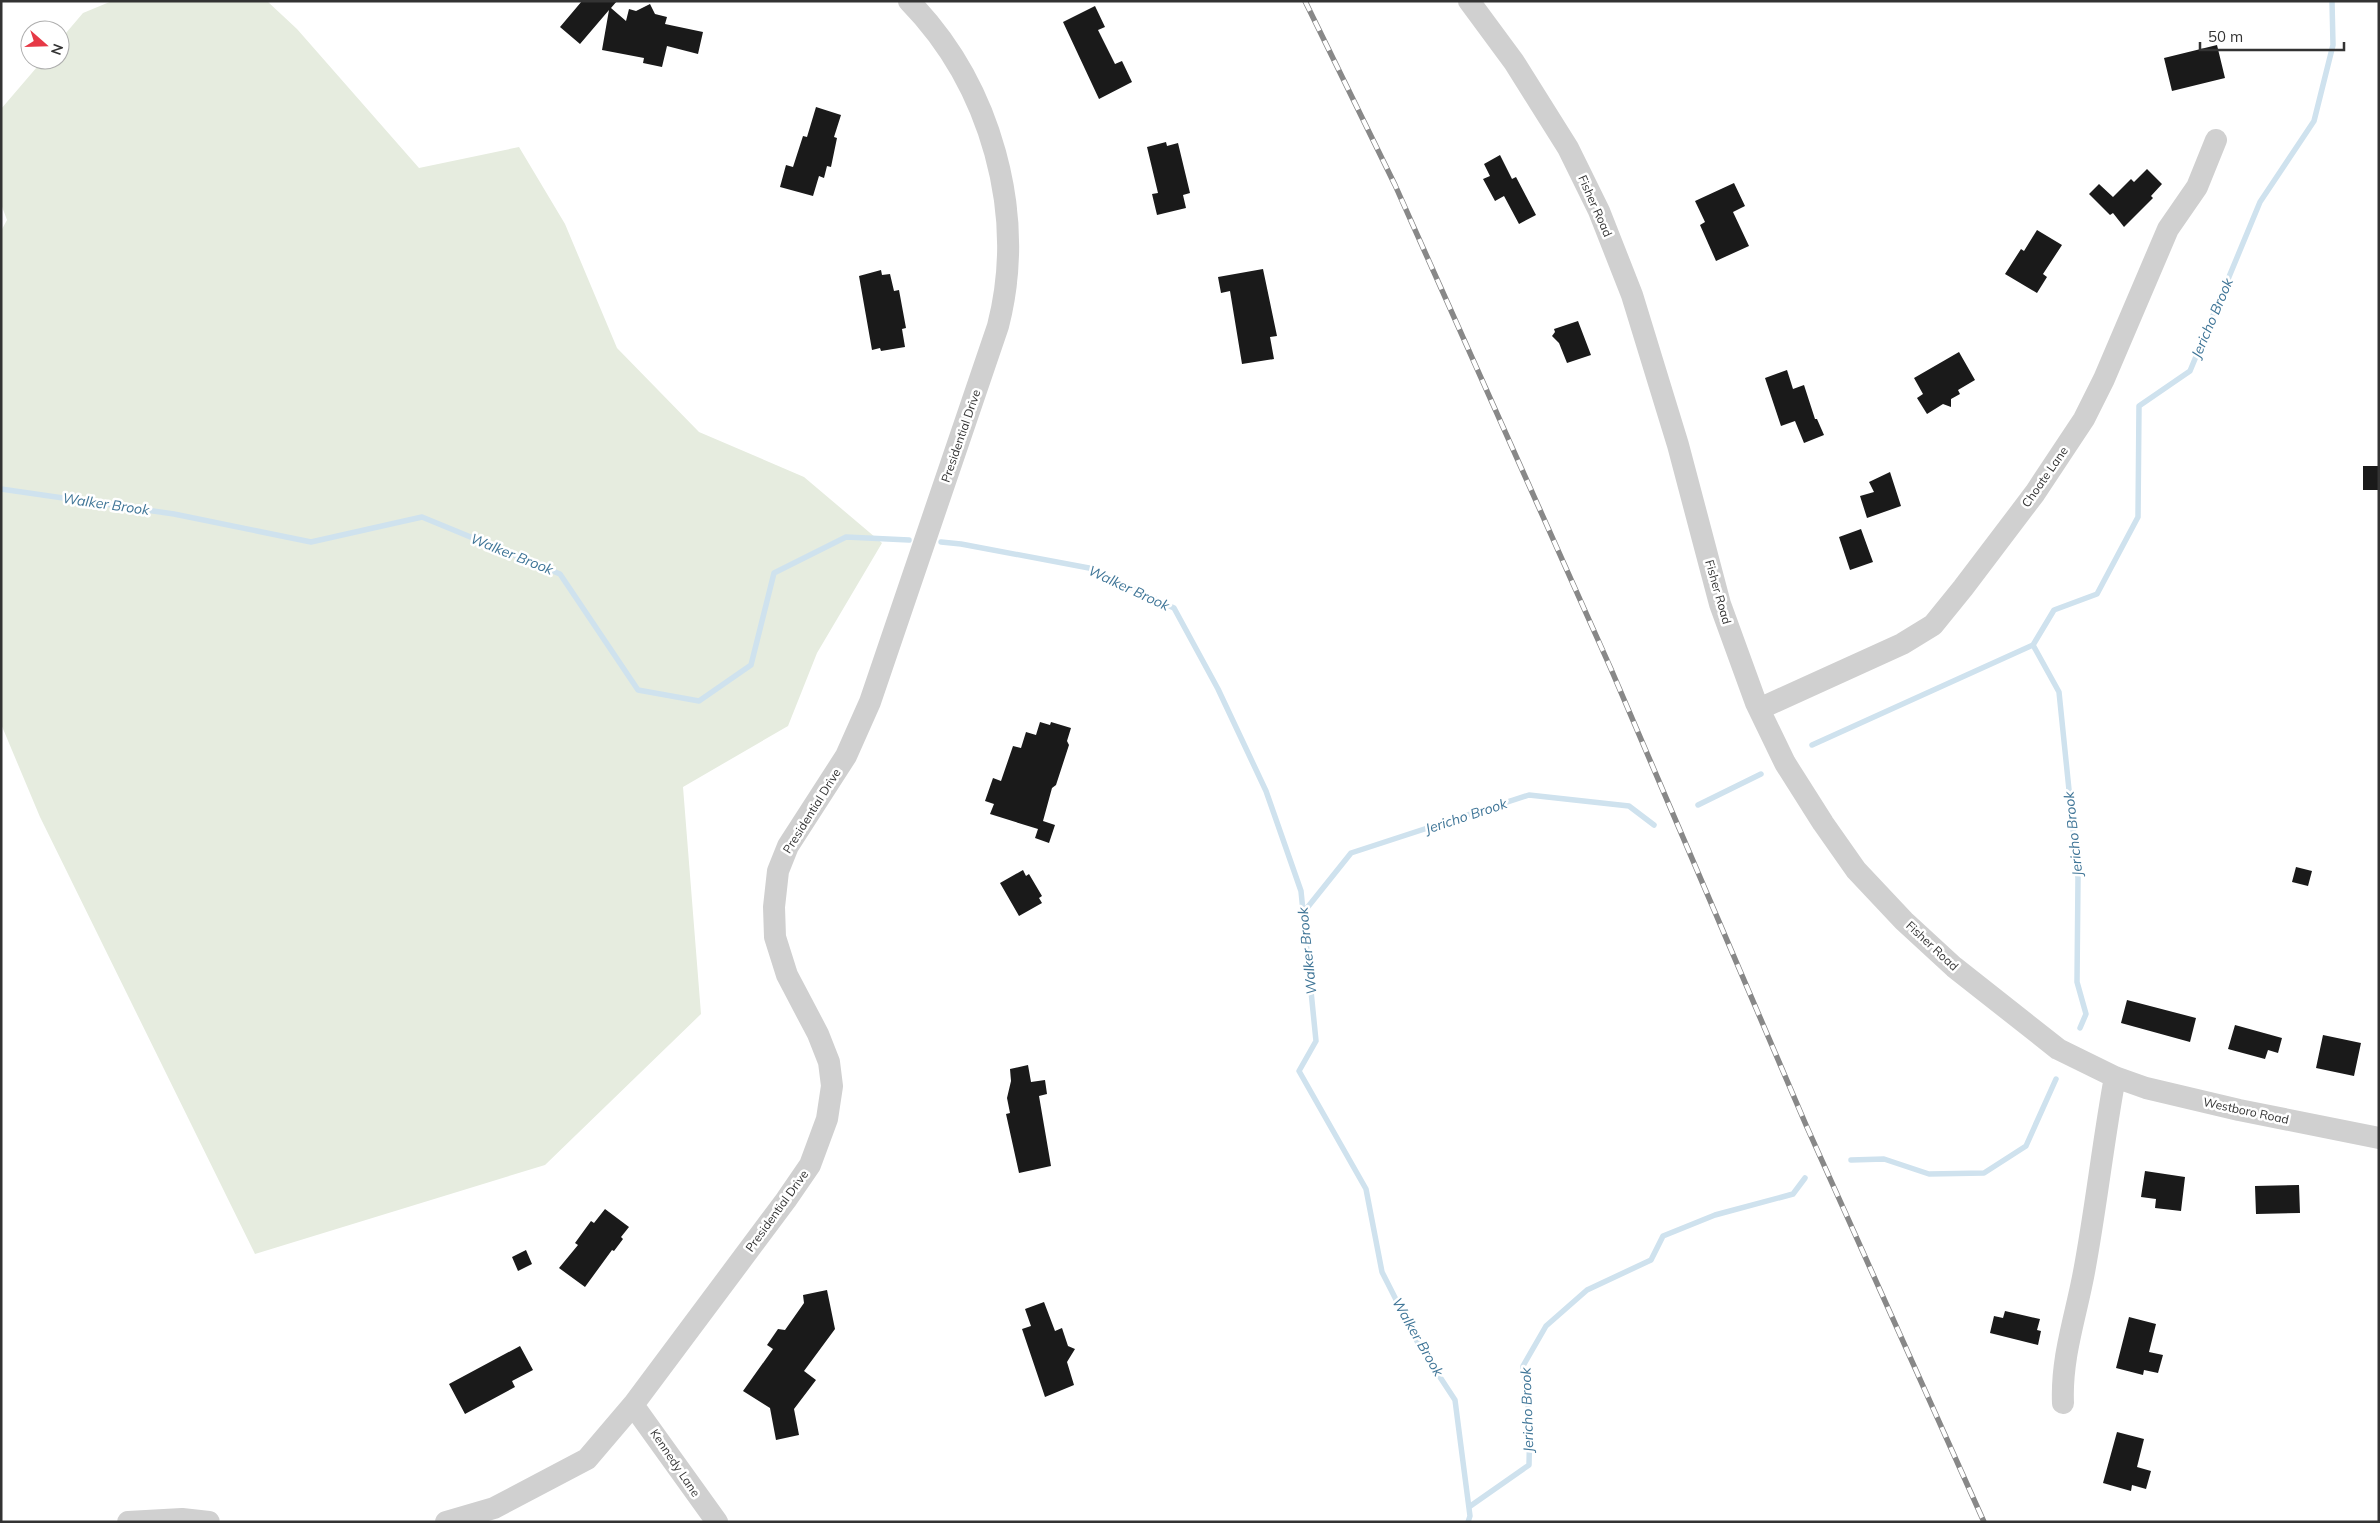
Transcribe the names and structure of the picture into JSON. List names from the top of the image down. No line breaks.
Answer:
{"streets":{"street":["Fisher Road","Presidential Drive","Choate Lane","Westboro Road","Kennedy Lane"]},"crossings":[["Fisher Road","Choate Lane"],["Fisher Road","Westboro Road"],["Presidential Drive","Kennedy Lane"]],"water":["Jericho Brook","Walker Brook"],"scale_bar":"50 m","north":"right"}
